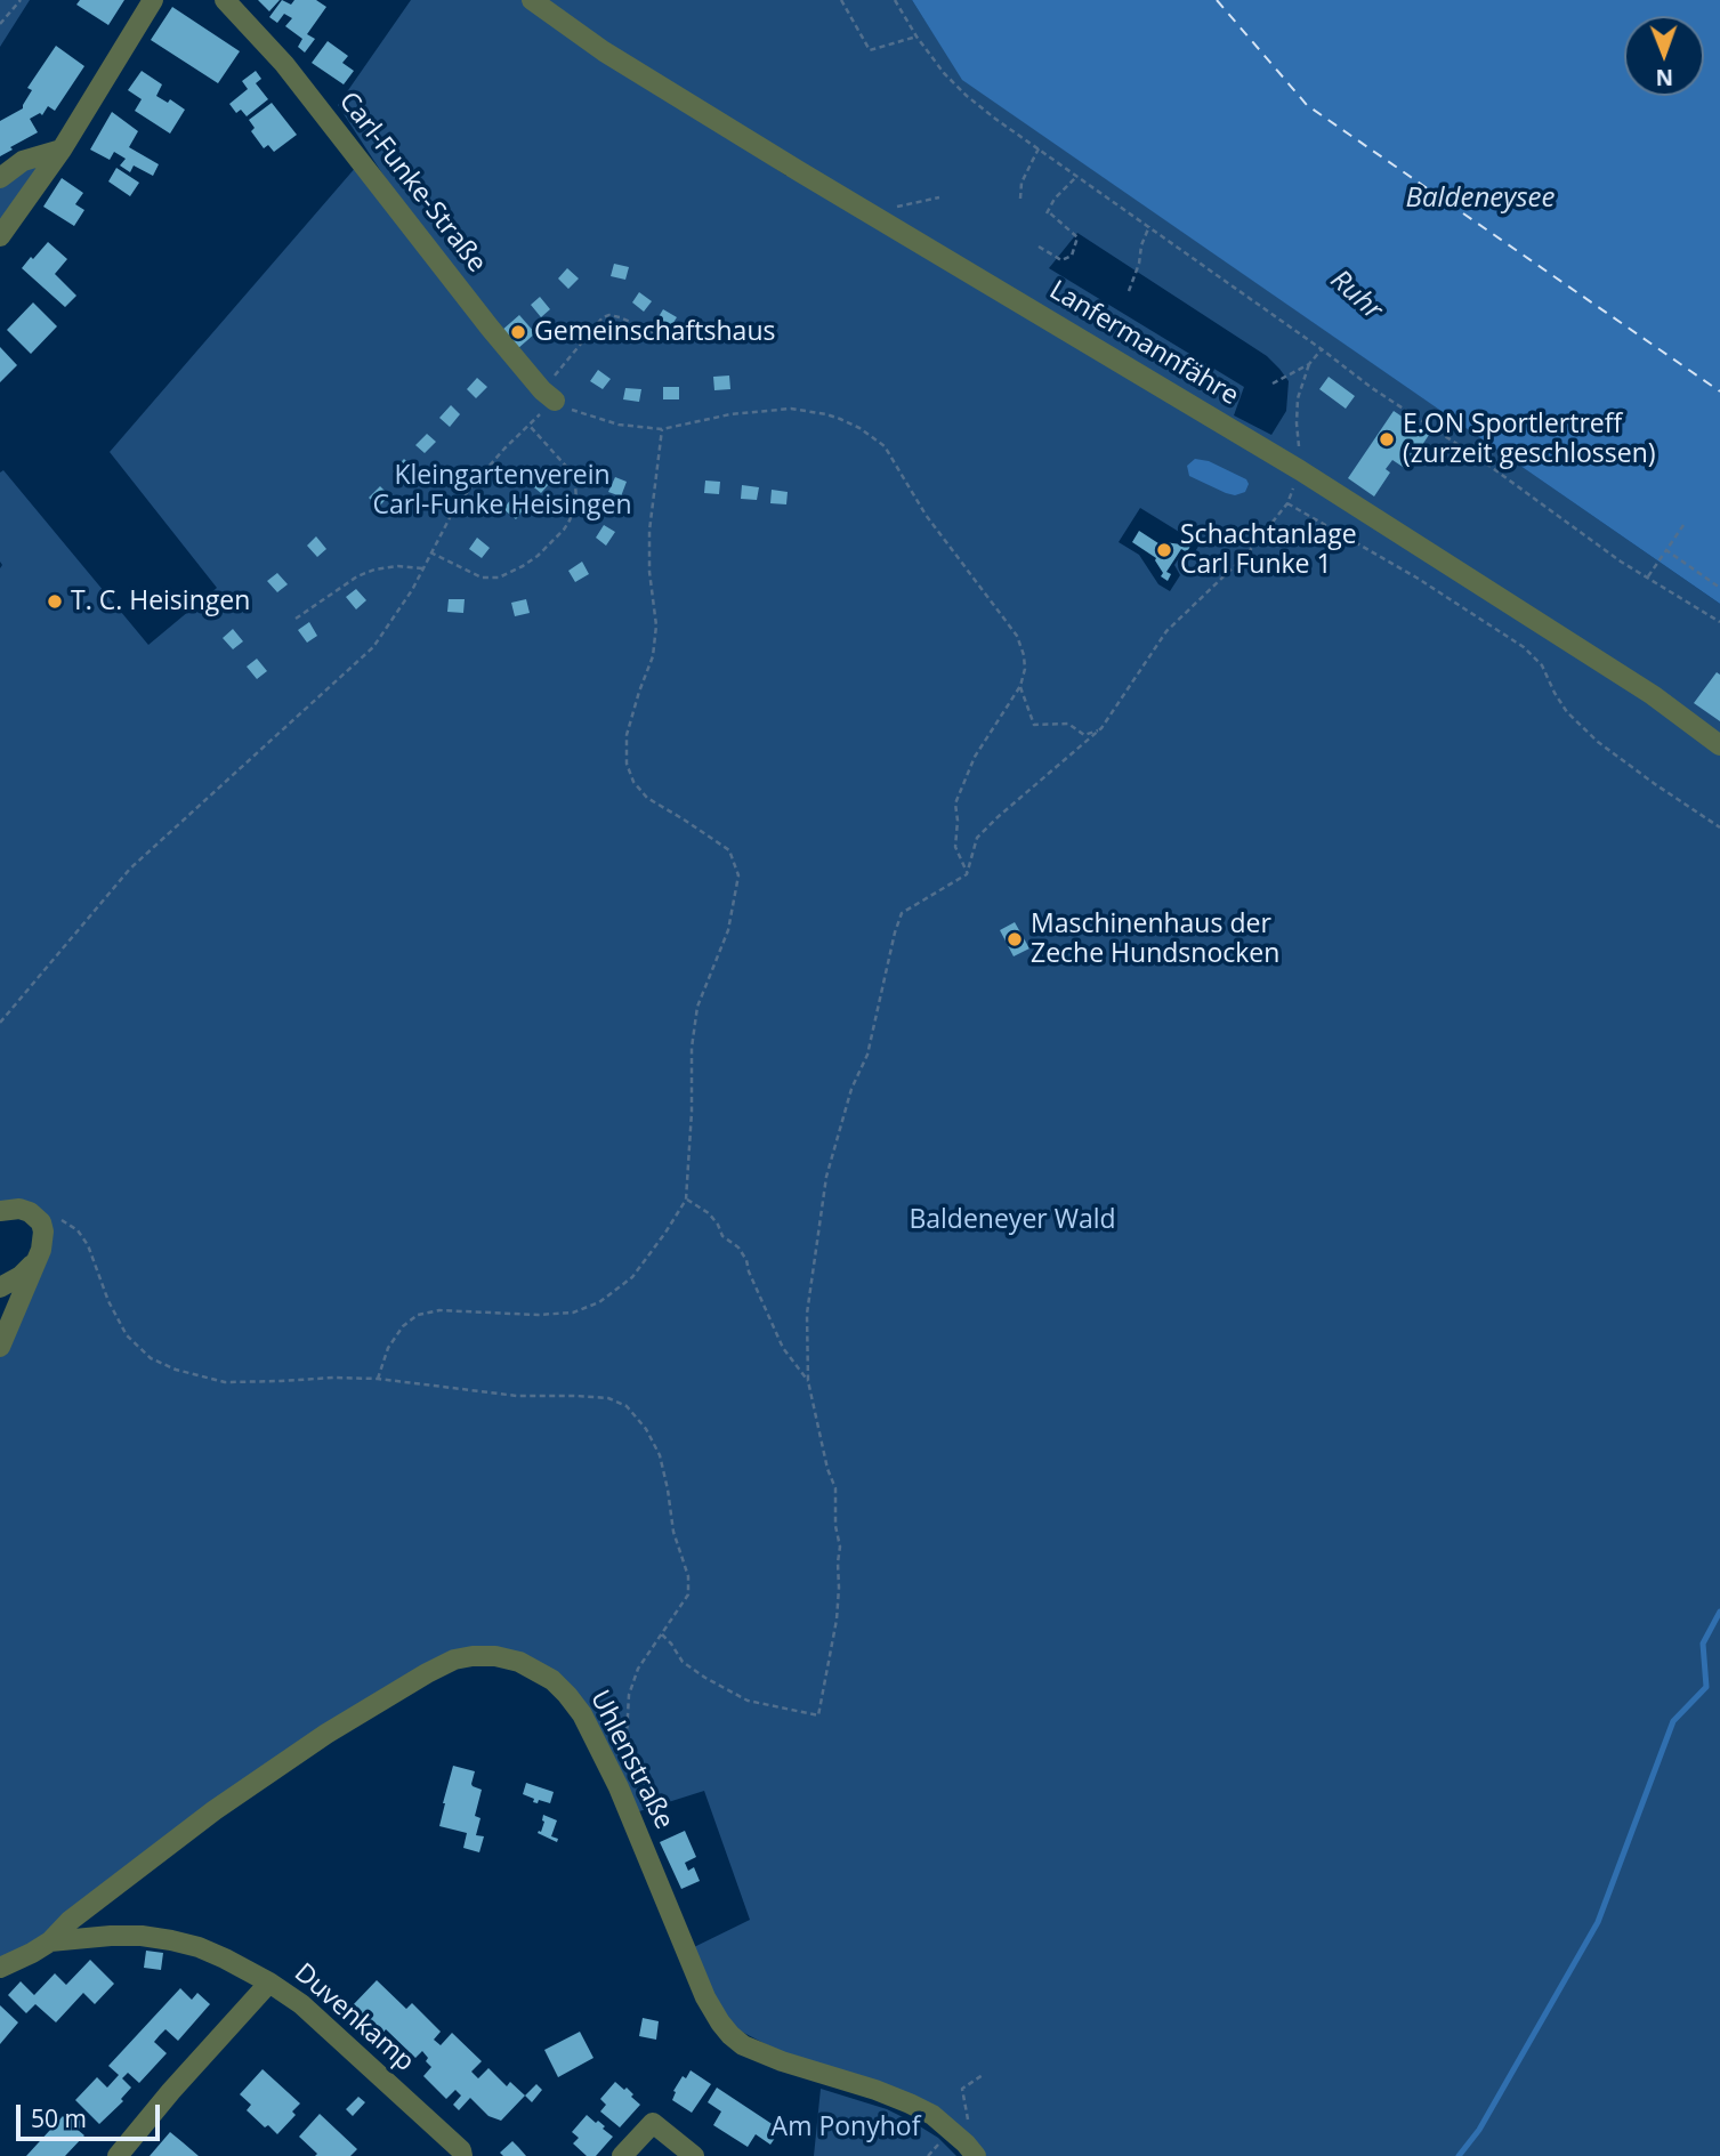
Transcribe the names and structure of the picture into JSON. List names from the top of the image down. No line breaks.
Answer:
{"streets":{"street":["Carl-Funke-Straße","Lanfermannfähre","Uhlenstraße","Duvenkamp"]},"crossings":[["Uhlenstraße","Duvenkamp"]],"water":["Baldeneysee","Ruhr"],"parks":["Kleingartenverein Carl-Funke Heisingen","Baldeneyer Wald","Am Ponyhof"],"places":["Gemeinschaftshaus","E.ON Sportlertreff (zurzeit geschlossen)","Schachtanlage Carl Funke 1","T. C. Heisingen","Maschinenhaus der Zeche Hundsnocken"],"scale_bar":"50 m","north":"bottom"}
